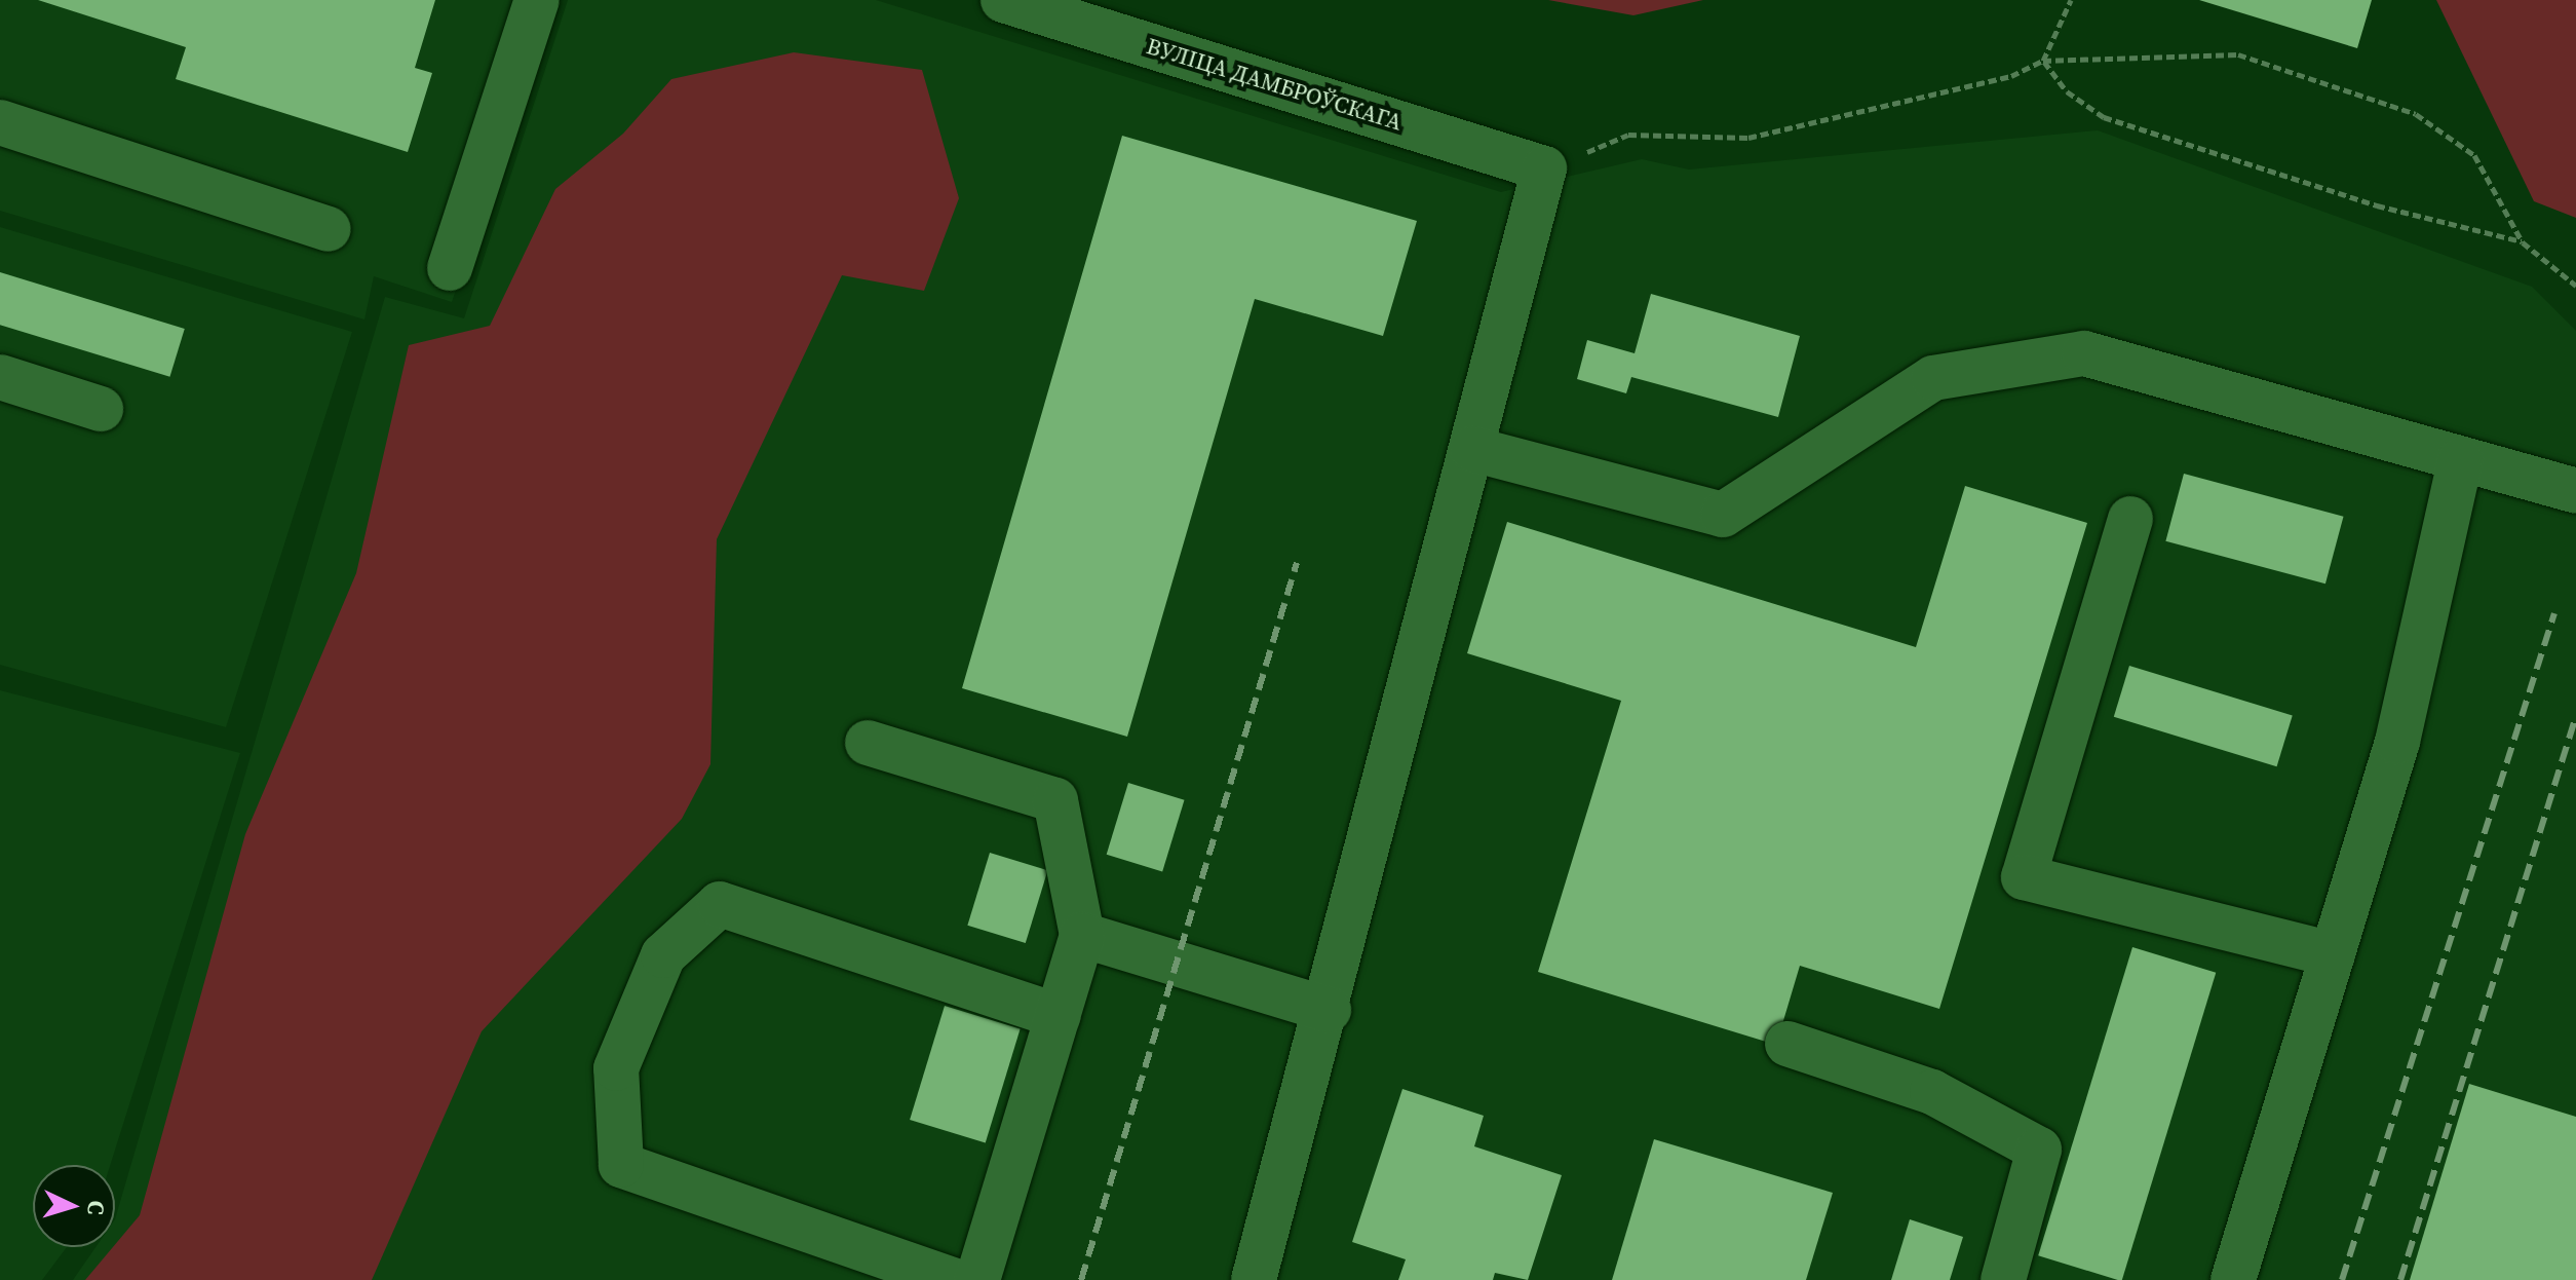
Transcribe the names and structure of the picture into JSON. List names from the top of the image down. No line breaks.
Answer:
{"streets":{"street":["ВУЛІЦА ДАМБРОЎСКАГА"]},"north":"right"}
